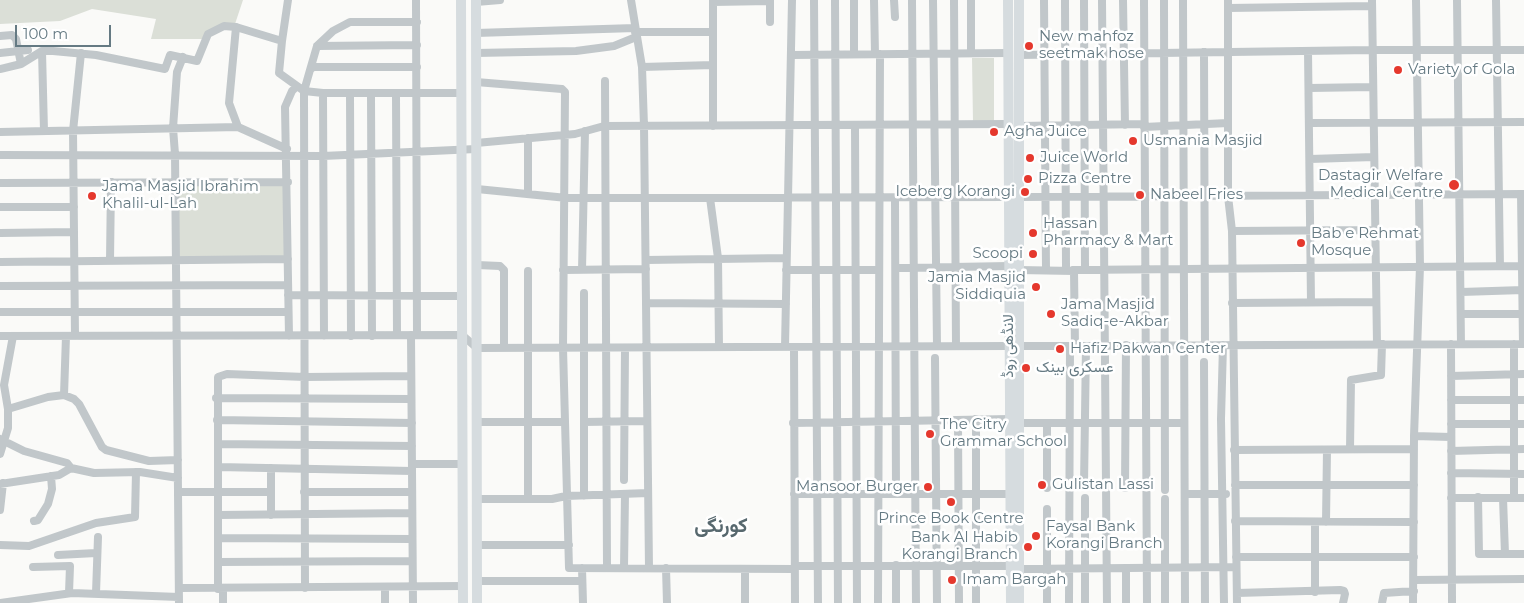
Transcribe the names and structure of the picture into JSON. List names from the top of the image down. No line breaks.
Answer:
{"streets":{"main road":["لانڈھی روڈ"]},"districts":["کورنگی"],"places":["New mahfoz seetmak hose","Variety of Gola","Agha Juice","Usmania Masjid","Juice World","Pizza Centre","Dastagir Welfare Medical Centre","Iceberg Korangi","Nabeel Fries","Jama Masjid Ibrahim Khalil-ul-Lah","Hassan Pharmacy & Mart","Bab e Rehmat Mosque","Scoopi","Jamia Masjid Siddiquia","Jama Masjid Sadiq-e-Akbar","Hafiz Pakwan Center","عسکری بینک","The Citry Grammar School","Gulistan Lassi","Mansoor Burger","Prince Book Centre","Faysal Bank Korangi Branch","Bank Al Habib Korangi Branch","Imam Bargah"],"scale_bar":"100 m"}
